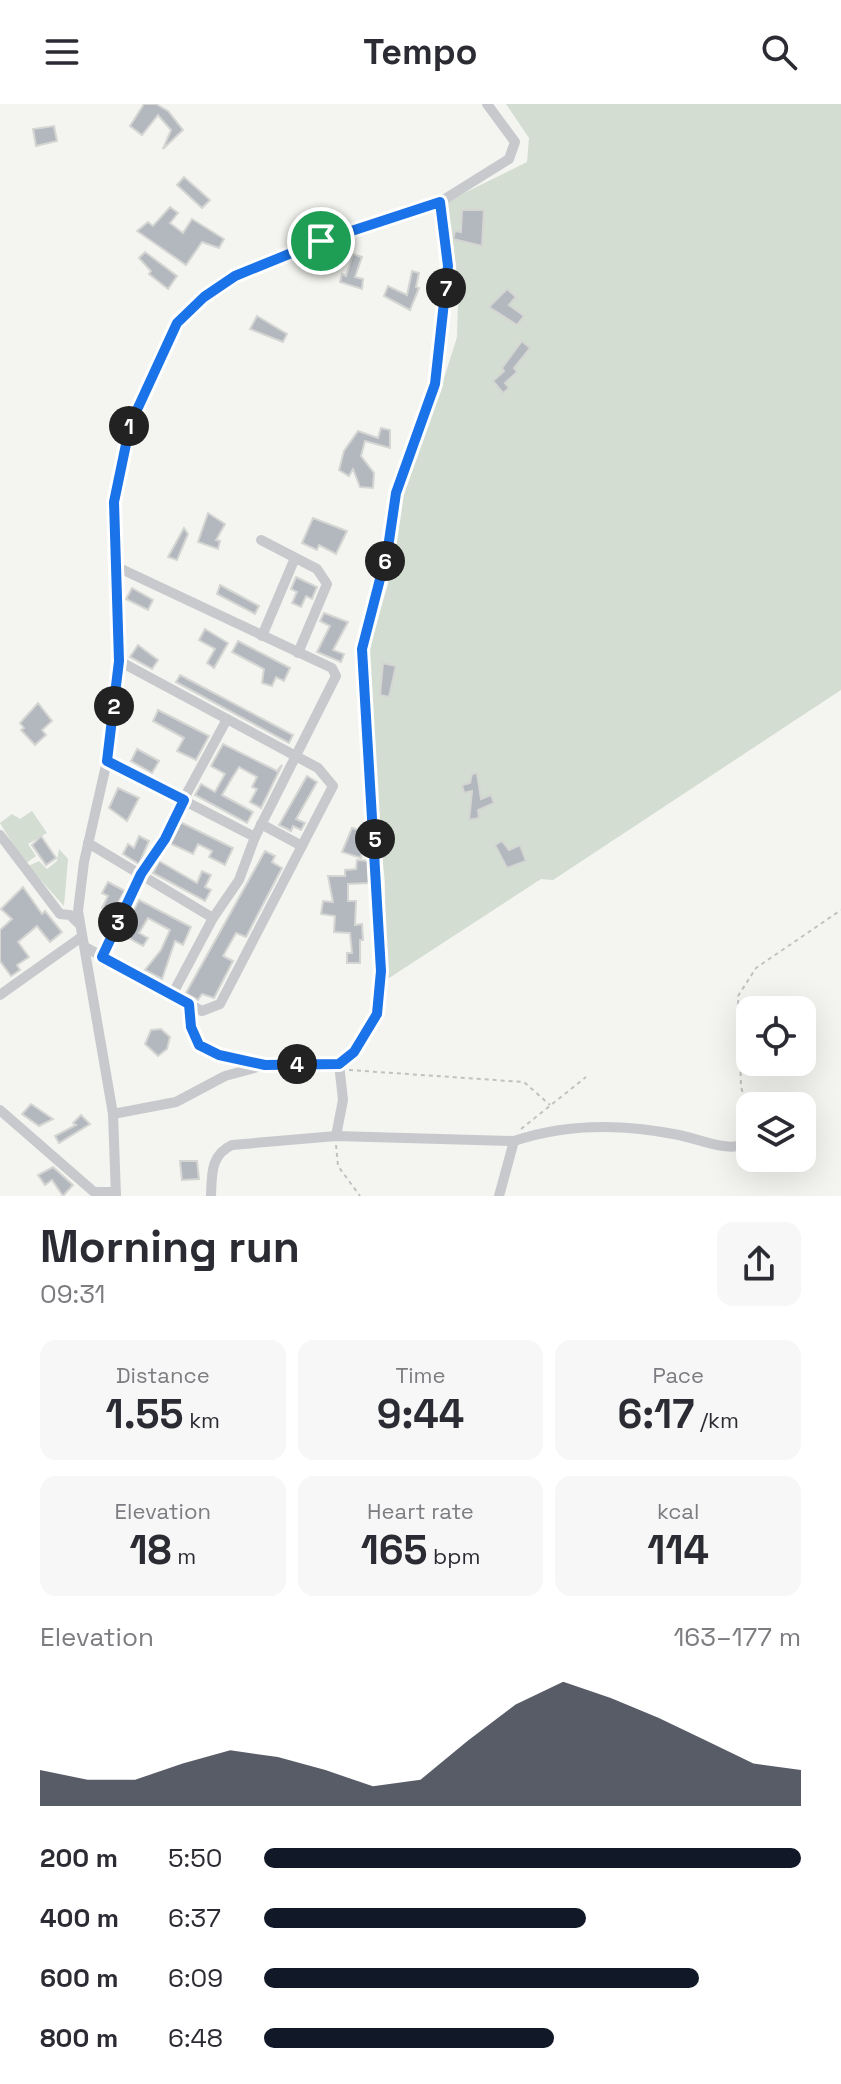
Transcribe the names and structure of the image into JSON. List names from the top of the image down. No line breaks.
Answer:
{"page":{"header":"Tempo","pins":["7","1","6","2","5","3","4"],"heading":["Morning run","09:31"],"stats":[["Distance","1.55 km"],["Time","9:44"],["Pace","6:17 /km"],["Elevation","18 m"],["Heart rate","165 bpm"],["kcal","114"]],"chart":["Elevation","163–177 m"],"list":[{"name":"200 m","note":"5:50"},{"name":"400 m","note":"6:37"},{"name":"600 m","note":"6:09"},{"name":"800 m","note":"6:48"}]}}
